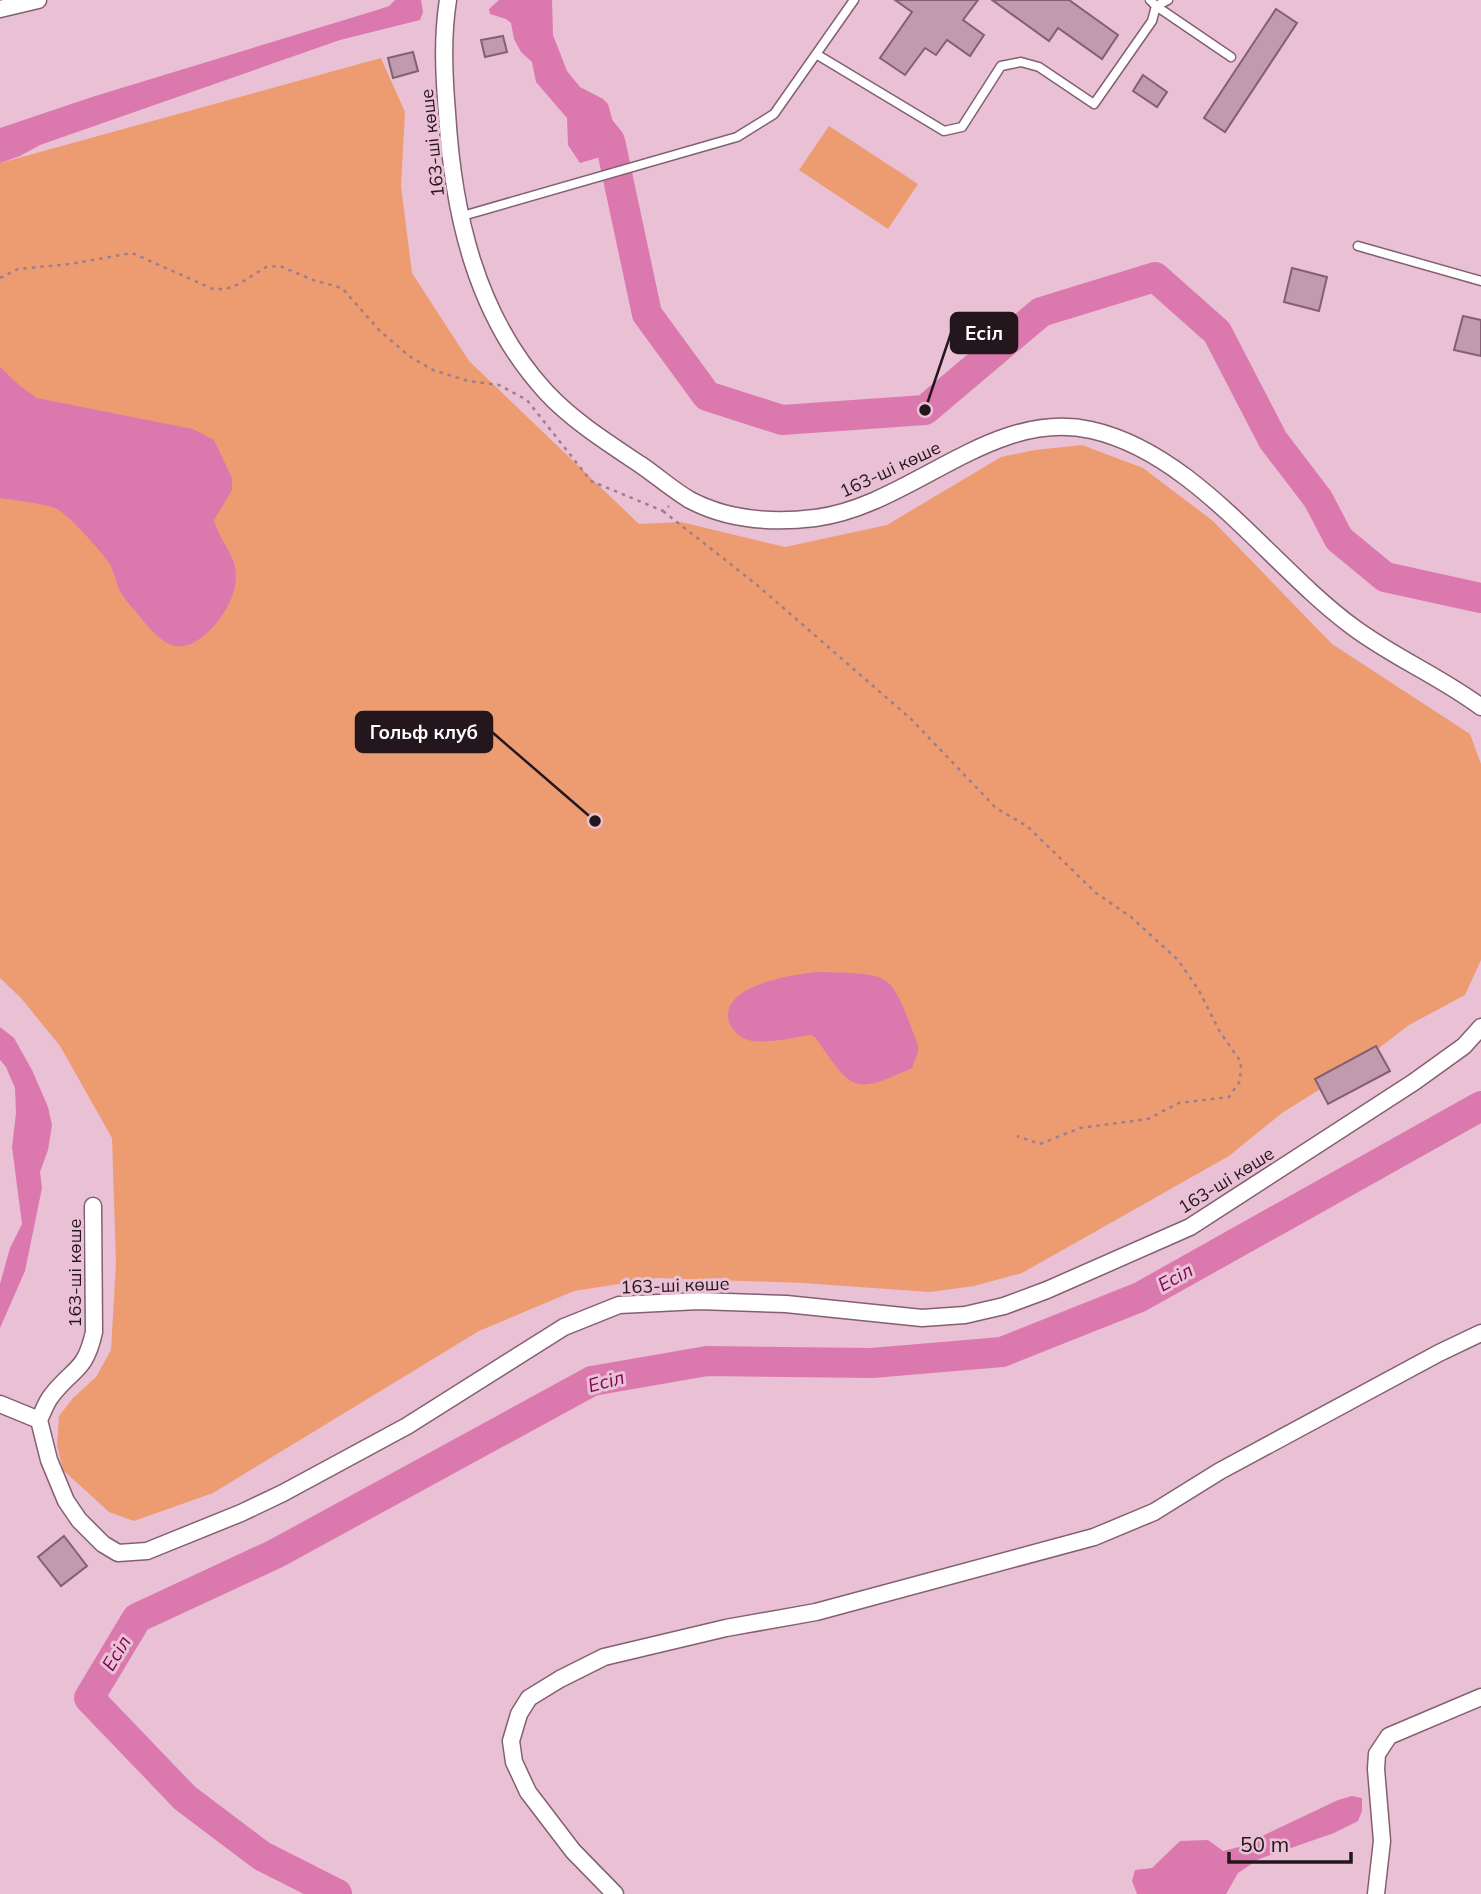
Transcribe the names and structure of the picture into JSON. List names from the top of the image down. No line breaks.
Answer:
{"streets":{"street":["163-ші көше"]},"water":["Есіл"],"places":["Есіл","Гольф клуб"],"scale_bar":"50 m"}
